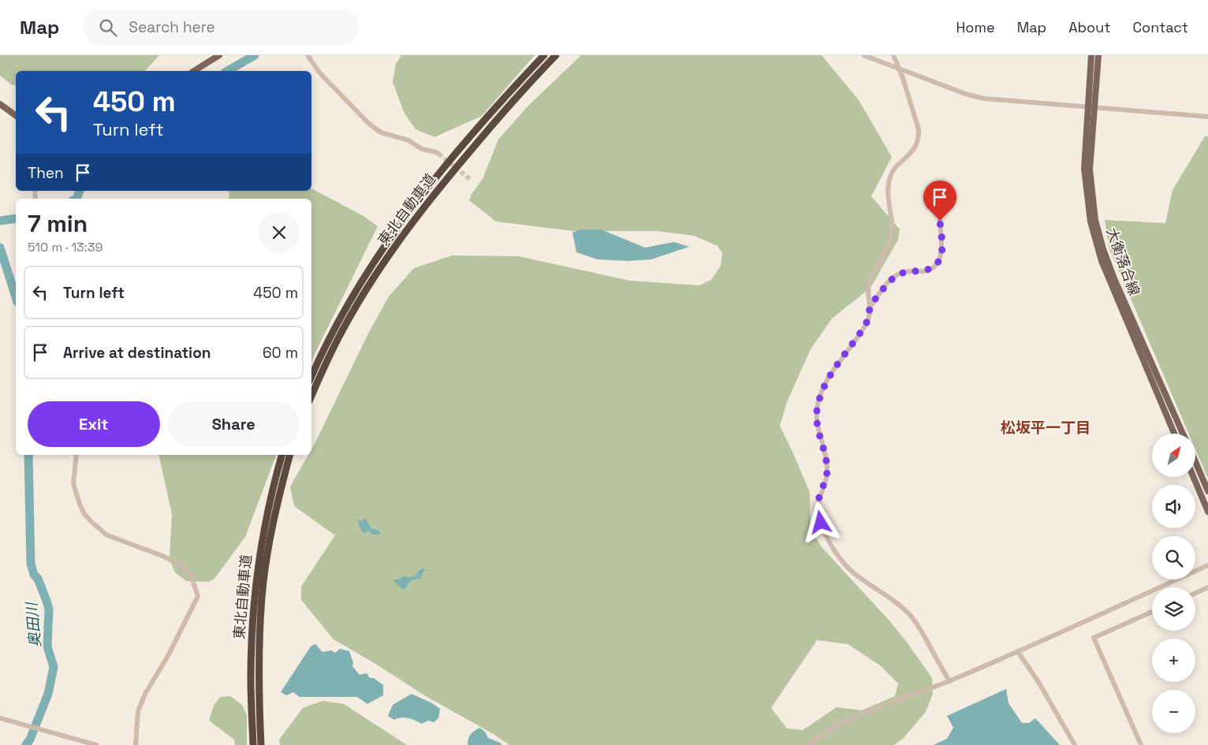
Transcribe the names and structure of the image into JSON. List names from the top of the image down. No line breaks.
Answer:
{"streets":{"highway":["東北自動車道"],"main road":["大衡落合線"]},"districts":["松坂平一丁目"],"water":["奥田川"],"north":"top right","page":{"header":"Map","search":"Search here","nav":["Home","Map","About","Contact"],"turn":["450 m","Turn left"],"then":"Then","heading":["7 min","510 m · 13:39"],"list":[{"name":"Turn left","value":"450 m"},{"name":"Arrive at destination","value":"60 m"}],"buttons":["Exit","Share"],"map_buttons":["+","−"]}}
